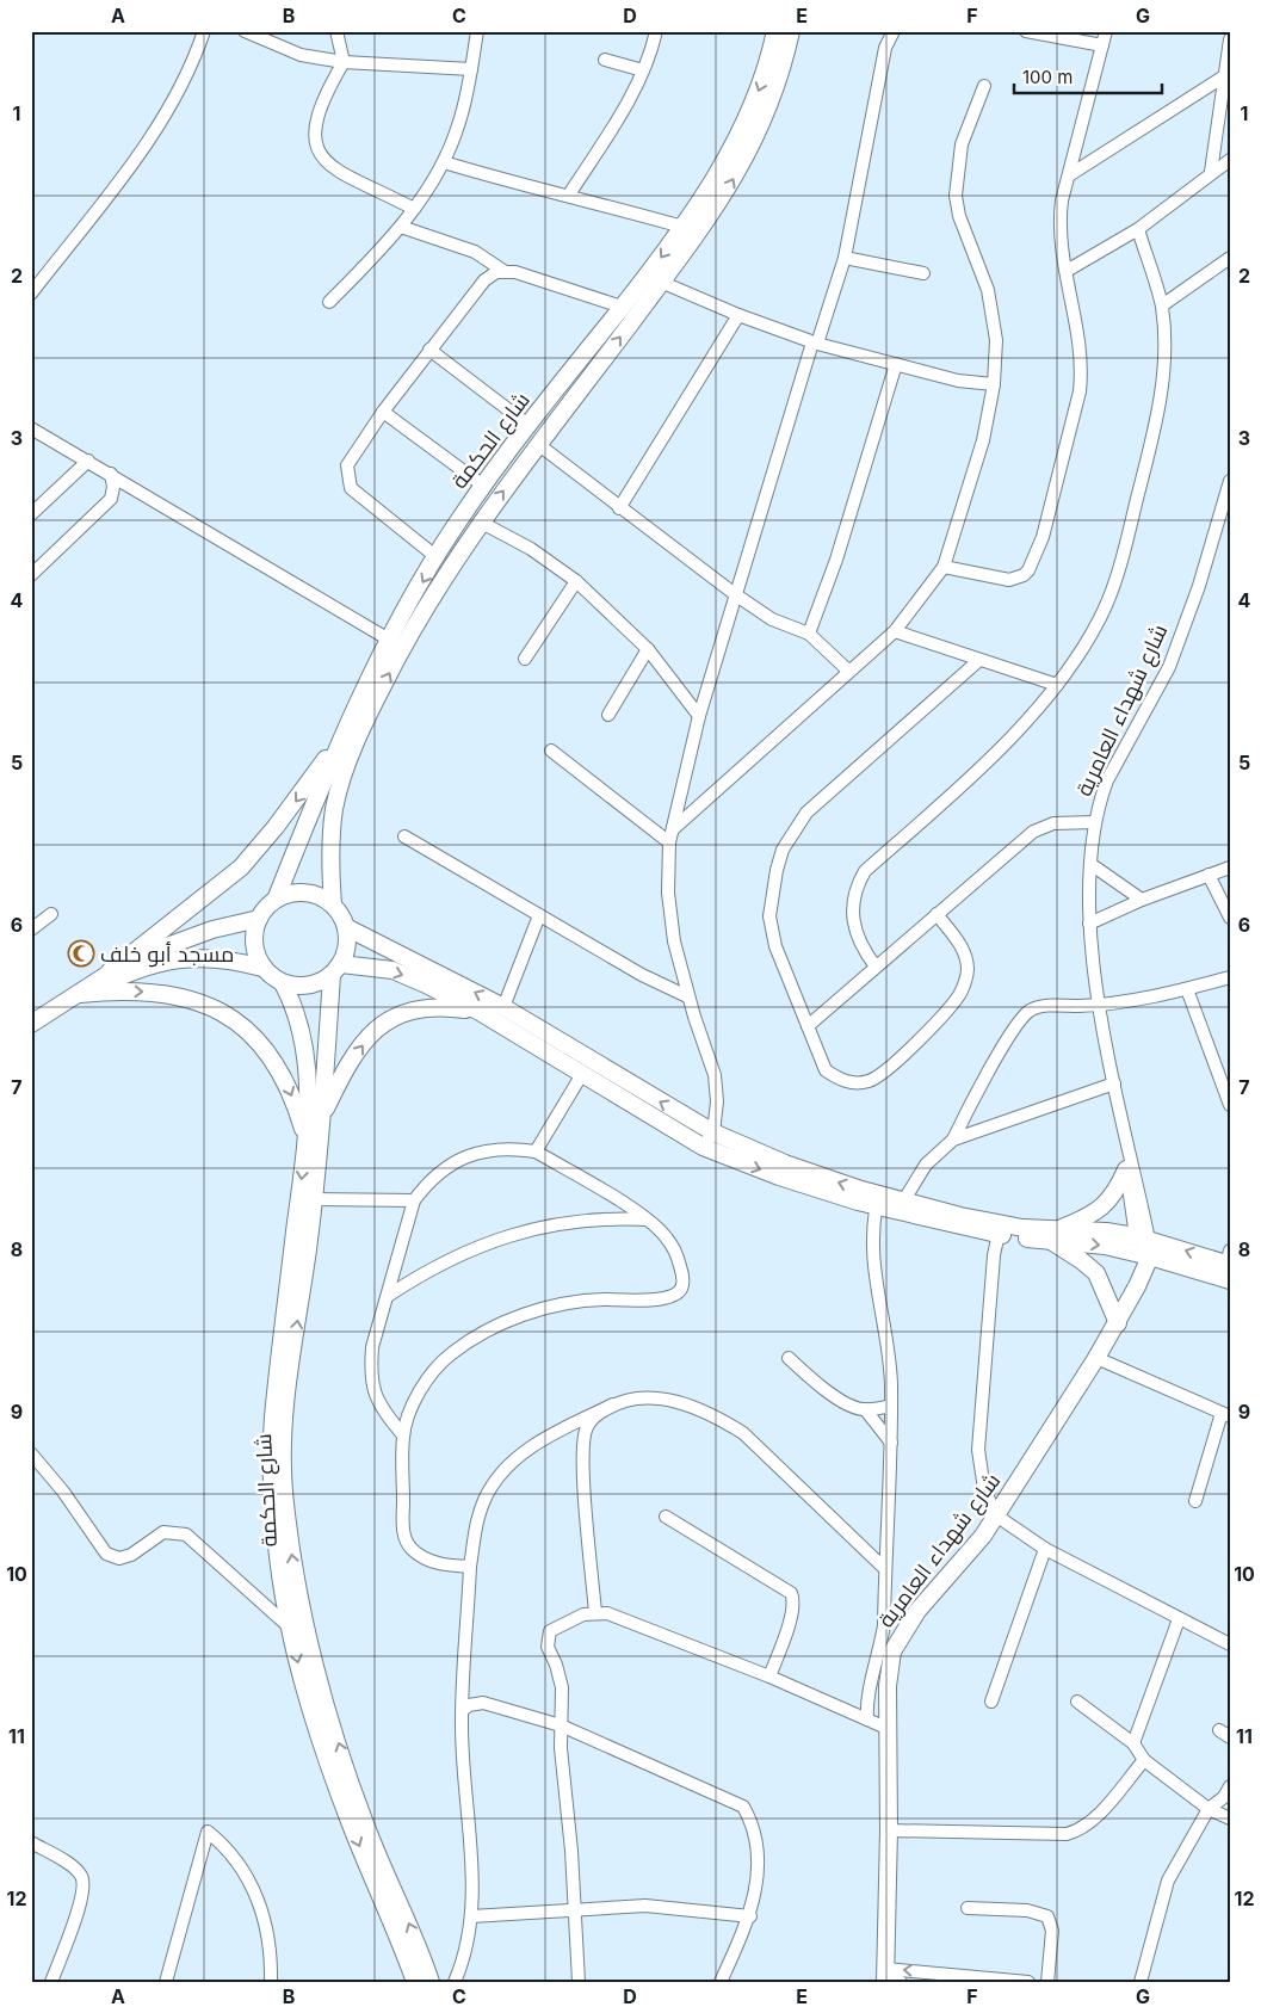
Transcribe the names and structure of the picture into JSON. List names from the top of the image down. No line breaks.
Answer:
{"streets":{"street":["شارع الحكمة","شارع شهداء العامرية"]},"places":{"mosque":["مسجد أبو خلف"]},"scale_bar":"100 m","grid":{"columns":["A","B","C","D","E","F","G"],"rows":["1","2","3","4","5","6","7","8","9","10","11","12"]}}
